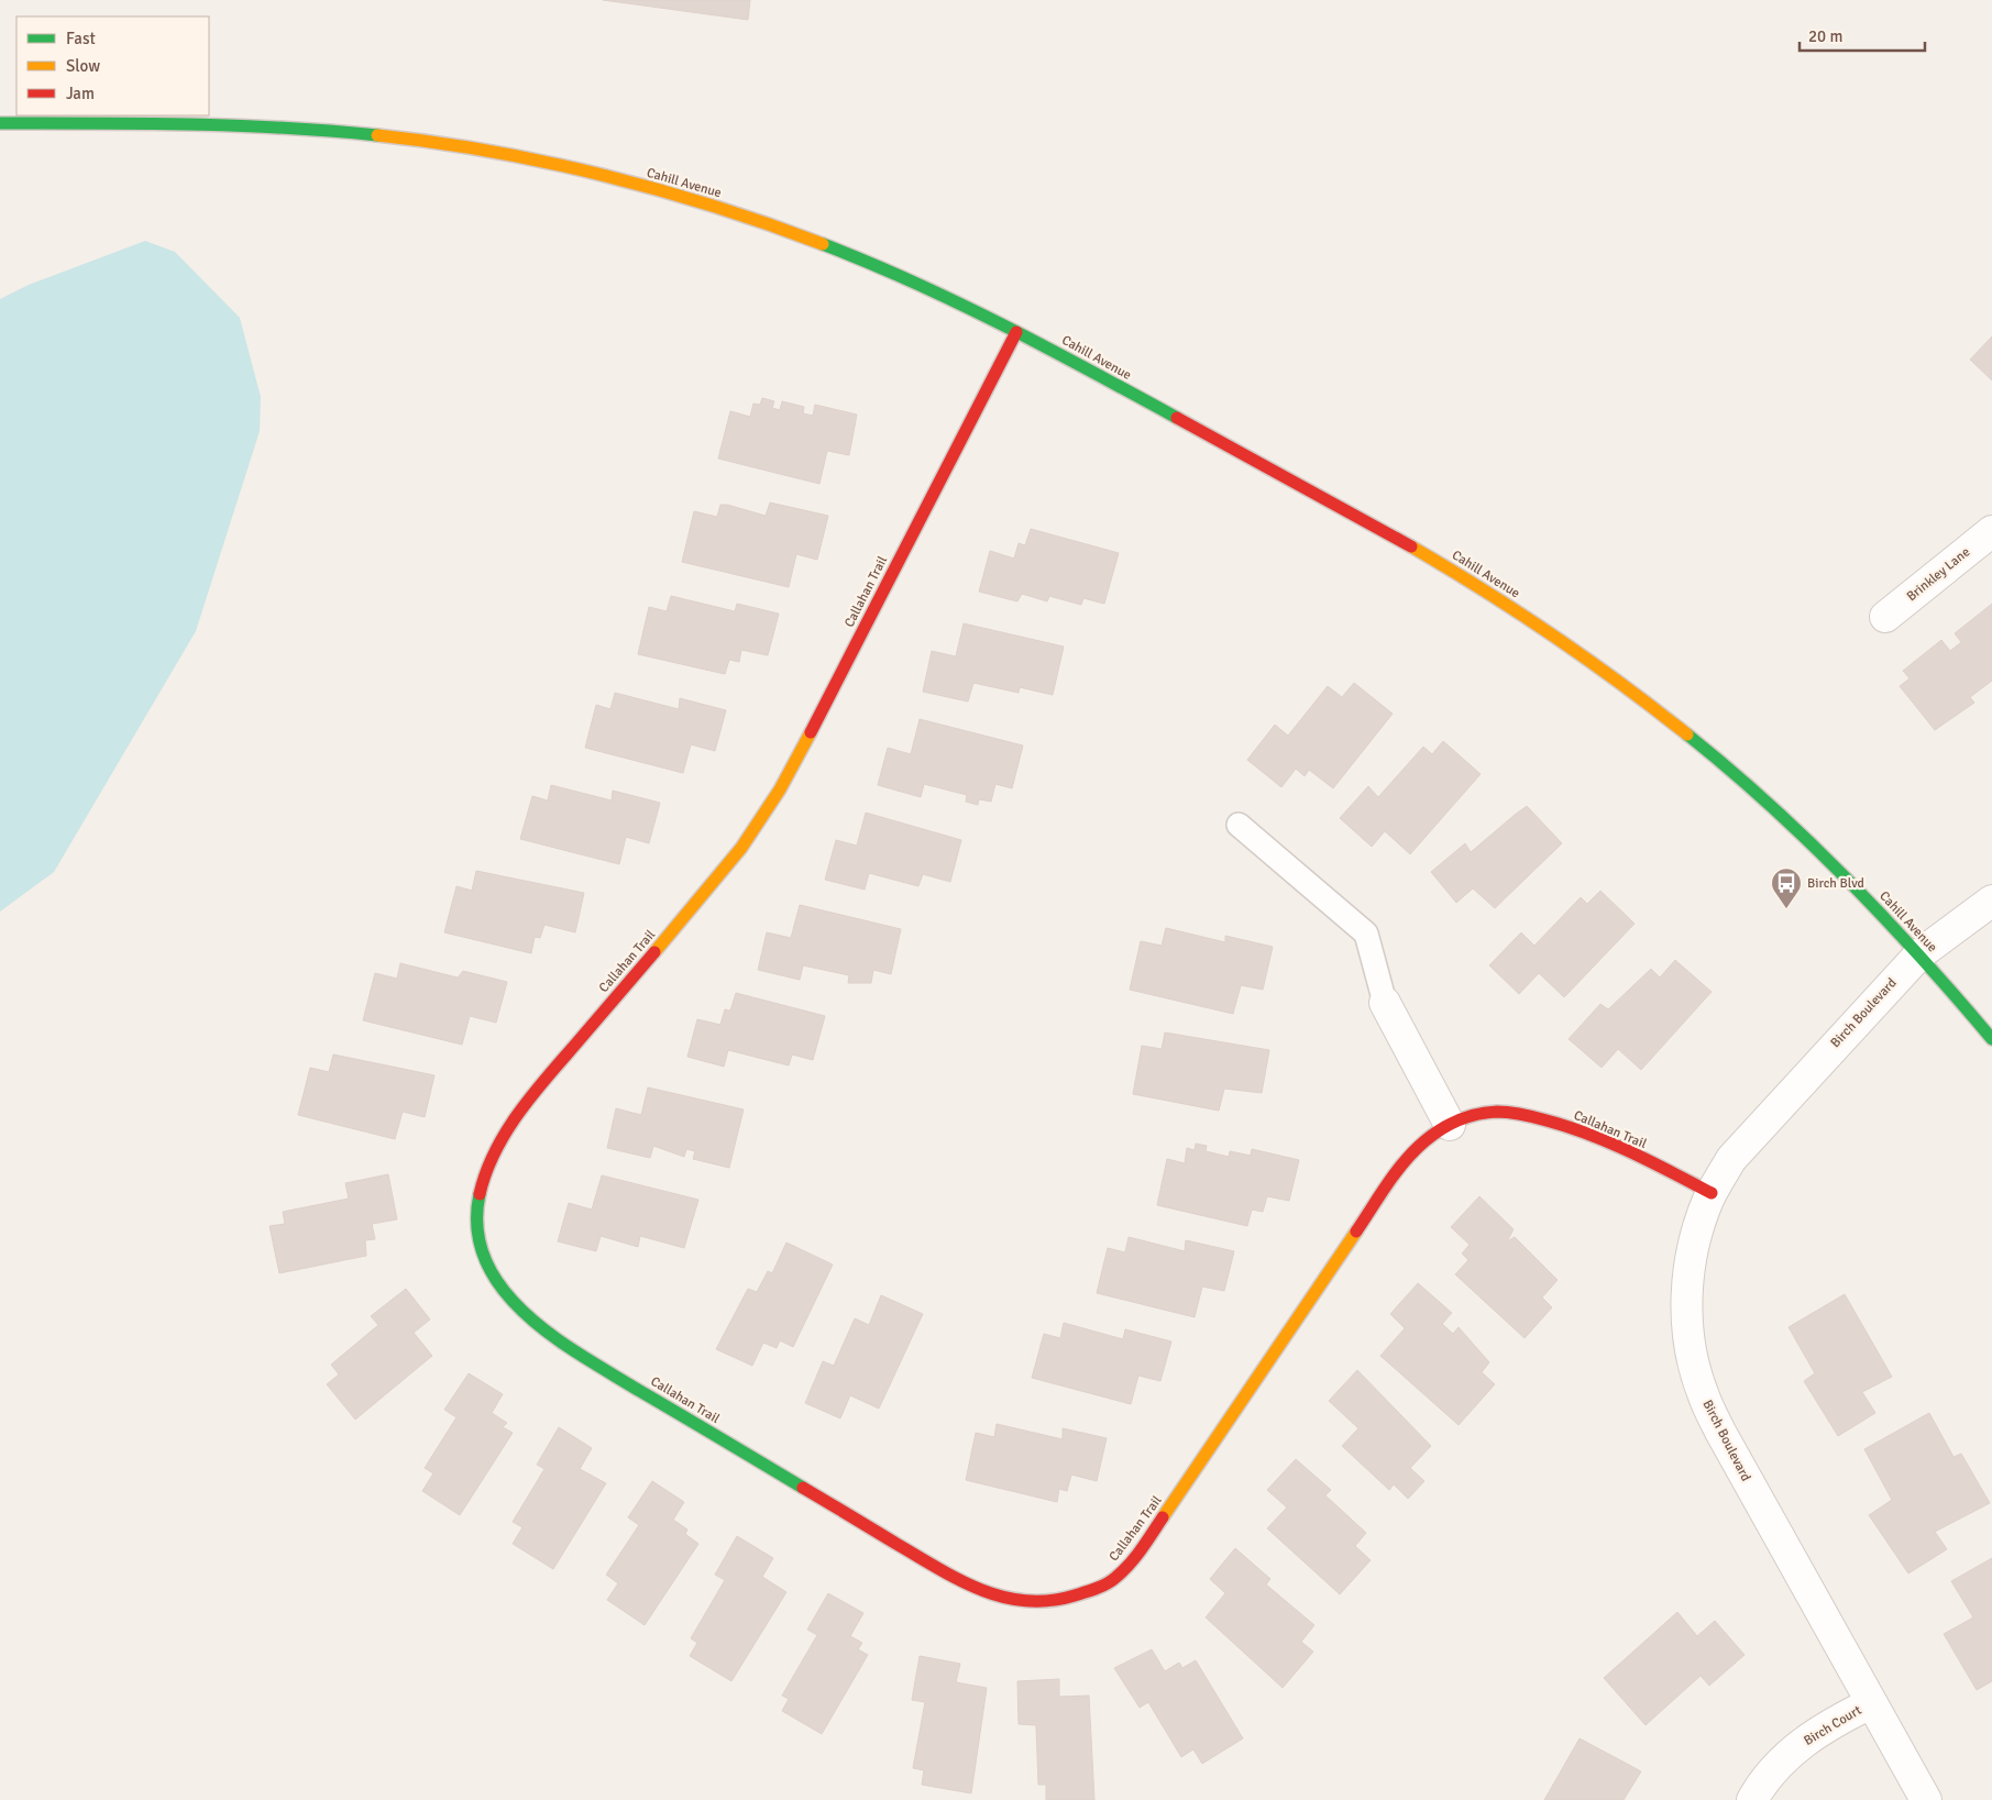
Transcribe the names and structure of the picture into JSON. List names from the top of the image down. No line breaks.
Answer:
{"streets":{"street":["Cahill Avenue","Brinkley Lane","Callahan Trail","Birch Boulevard","Birch Court"]},"crossings":[["Cahill Avenue","Callahan Trail"],["Cahill Avenue","Birch Boulevard"],["Callahan Trail","Birch Boulevard"],["Birch Boulevard","Birch Court"]],"places":{"bus stop":["Birch Blvd"]},"legend":["Fast","Slow","Jam"],"scale_bar":"20 m"}
